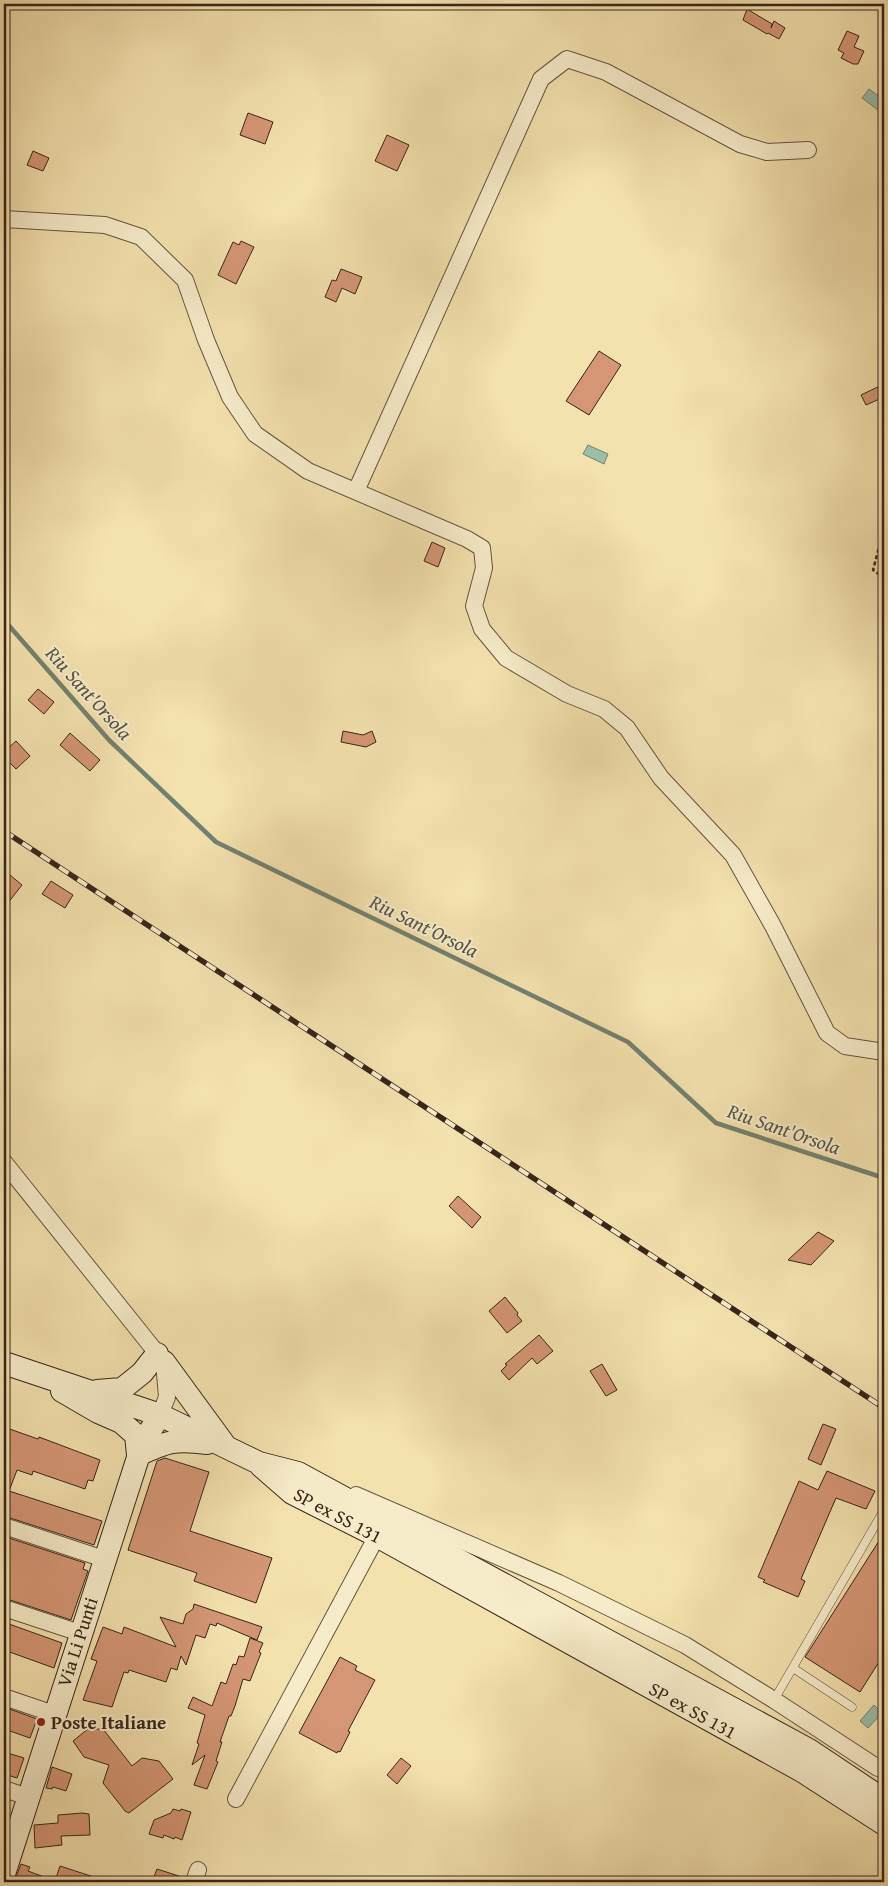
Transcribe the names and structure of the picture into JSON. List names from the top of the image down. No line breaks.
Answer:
{"streets":{"main road":["SP ex SS 131","Via Li Punti"]},"water":["Riu Sant'Orsola"],"places":["Poste Italiane"]}
